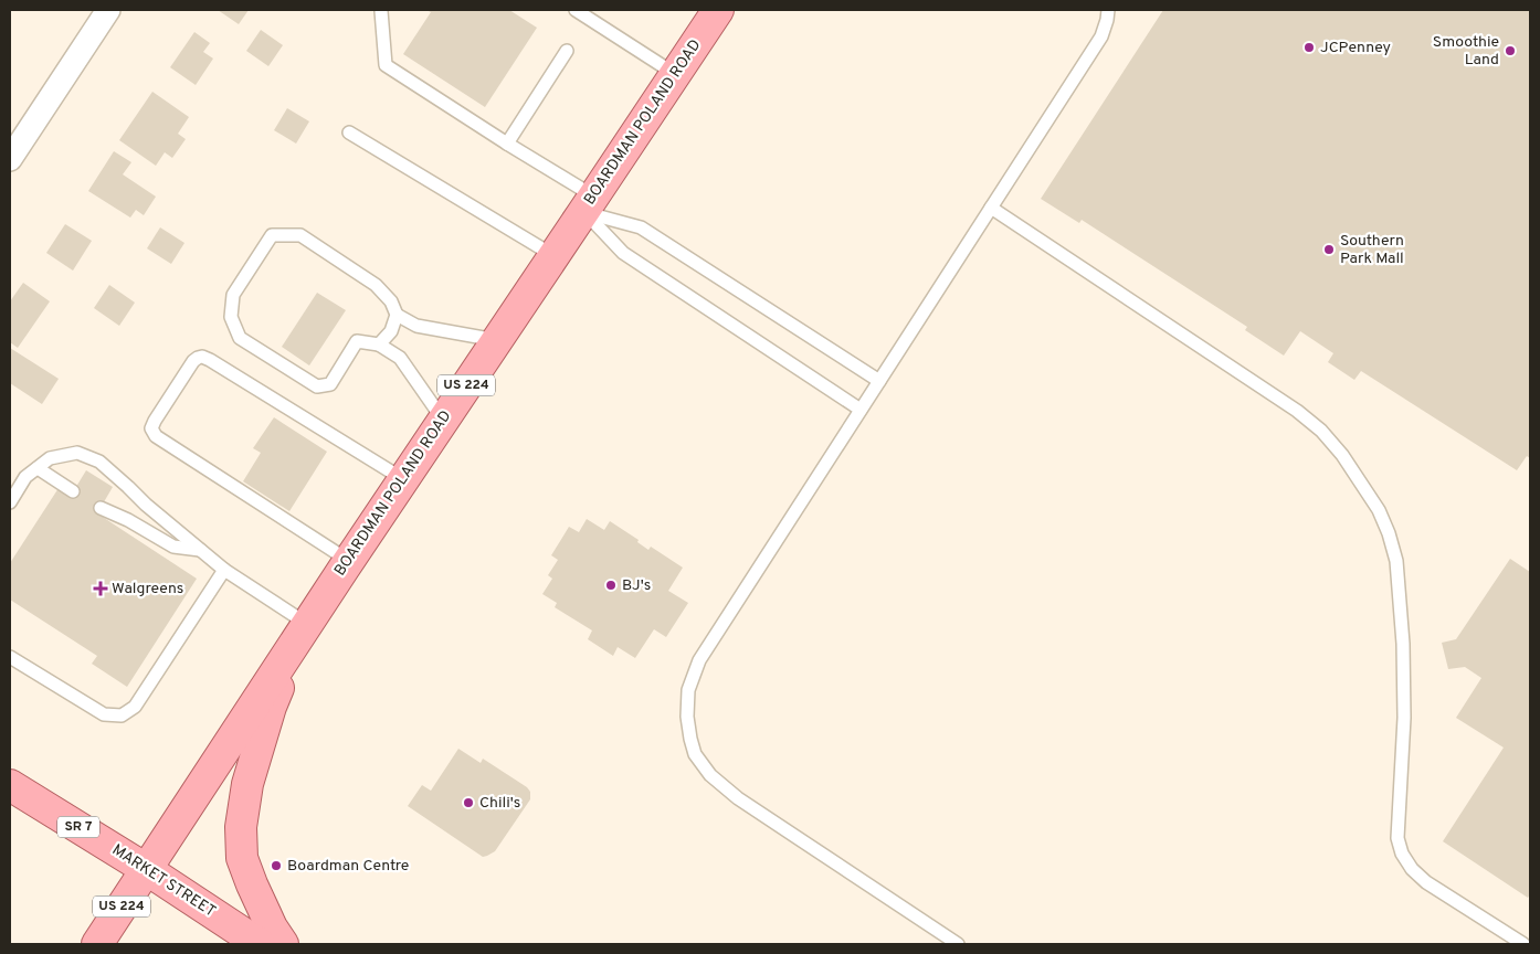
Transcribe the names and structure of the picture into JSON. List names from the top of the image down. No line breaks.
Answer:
{"streets":{"main road":["BOARDMAN POLAND ROAD","US 224","SR 7","MARKET STREET"]},"crossings":[["BOARDMAN POLAND ROAD","US 224"],["BOARDMAN POLAND ROAD","MARKET STREET"],["US 224","MARKET STREET"]],"places":{"other":["JCPenney","Smoothie Land","Southern Park Mall","BJ's","Chili's","Boardman Centre"],"health":["Walgreens"]}}
